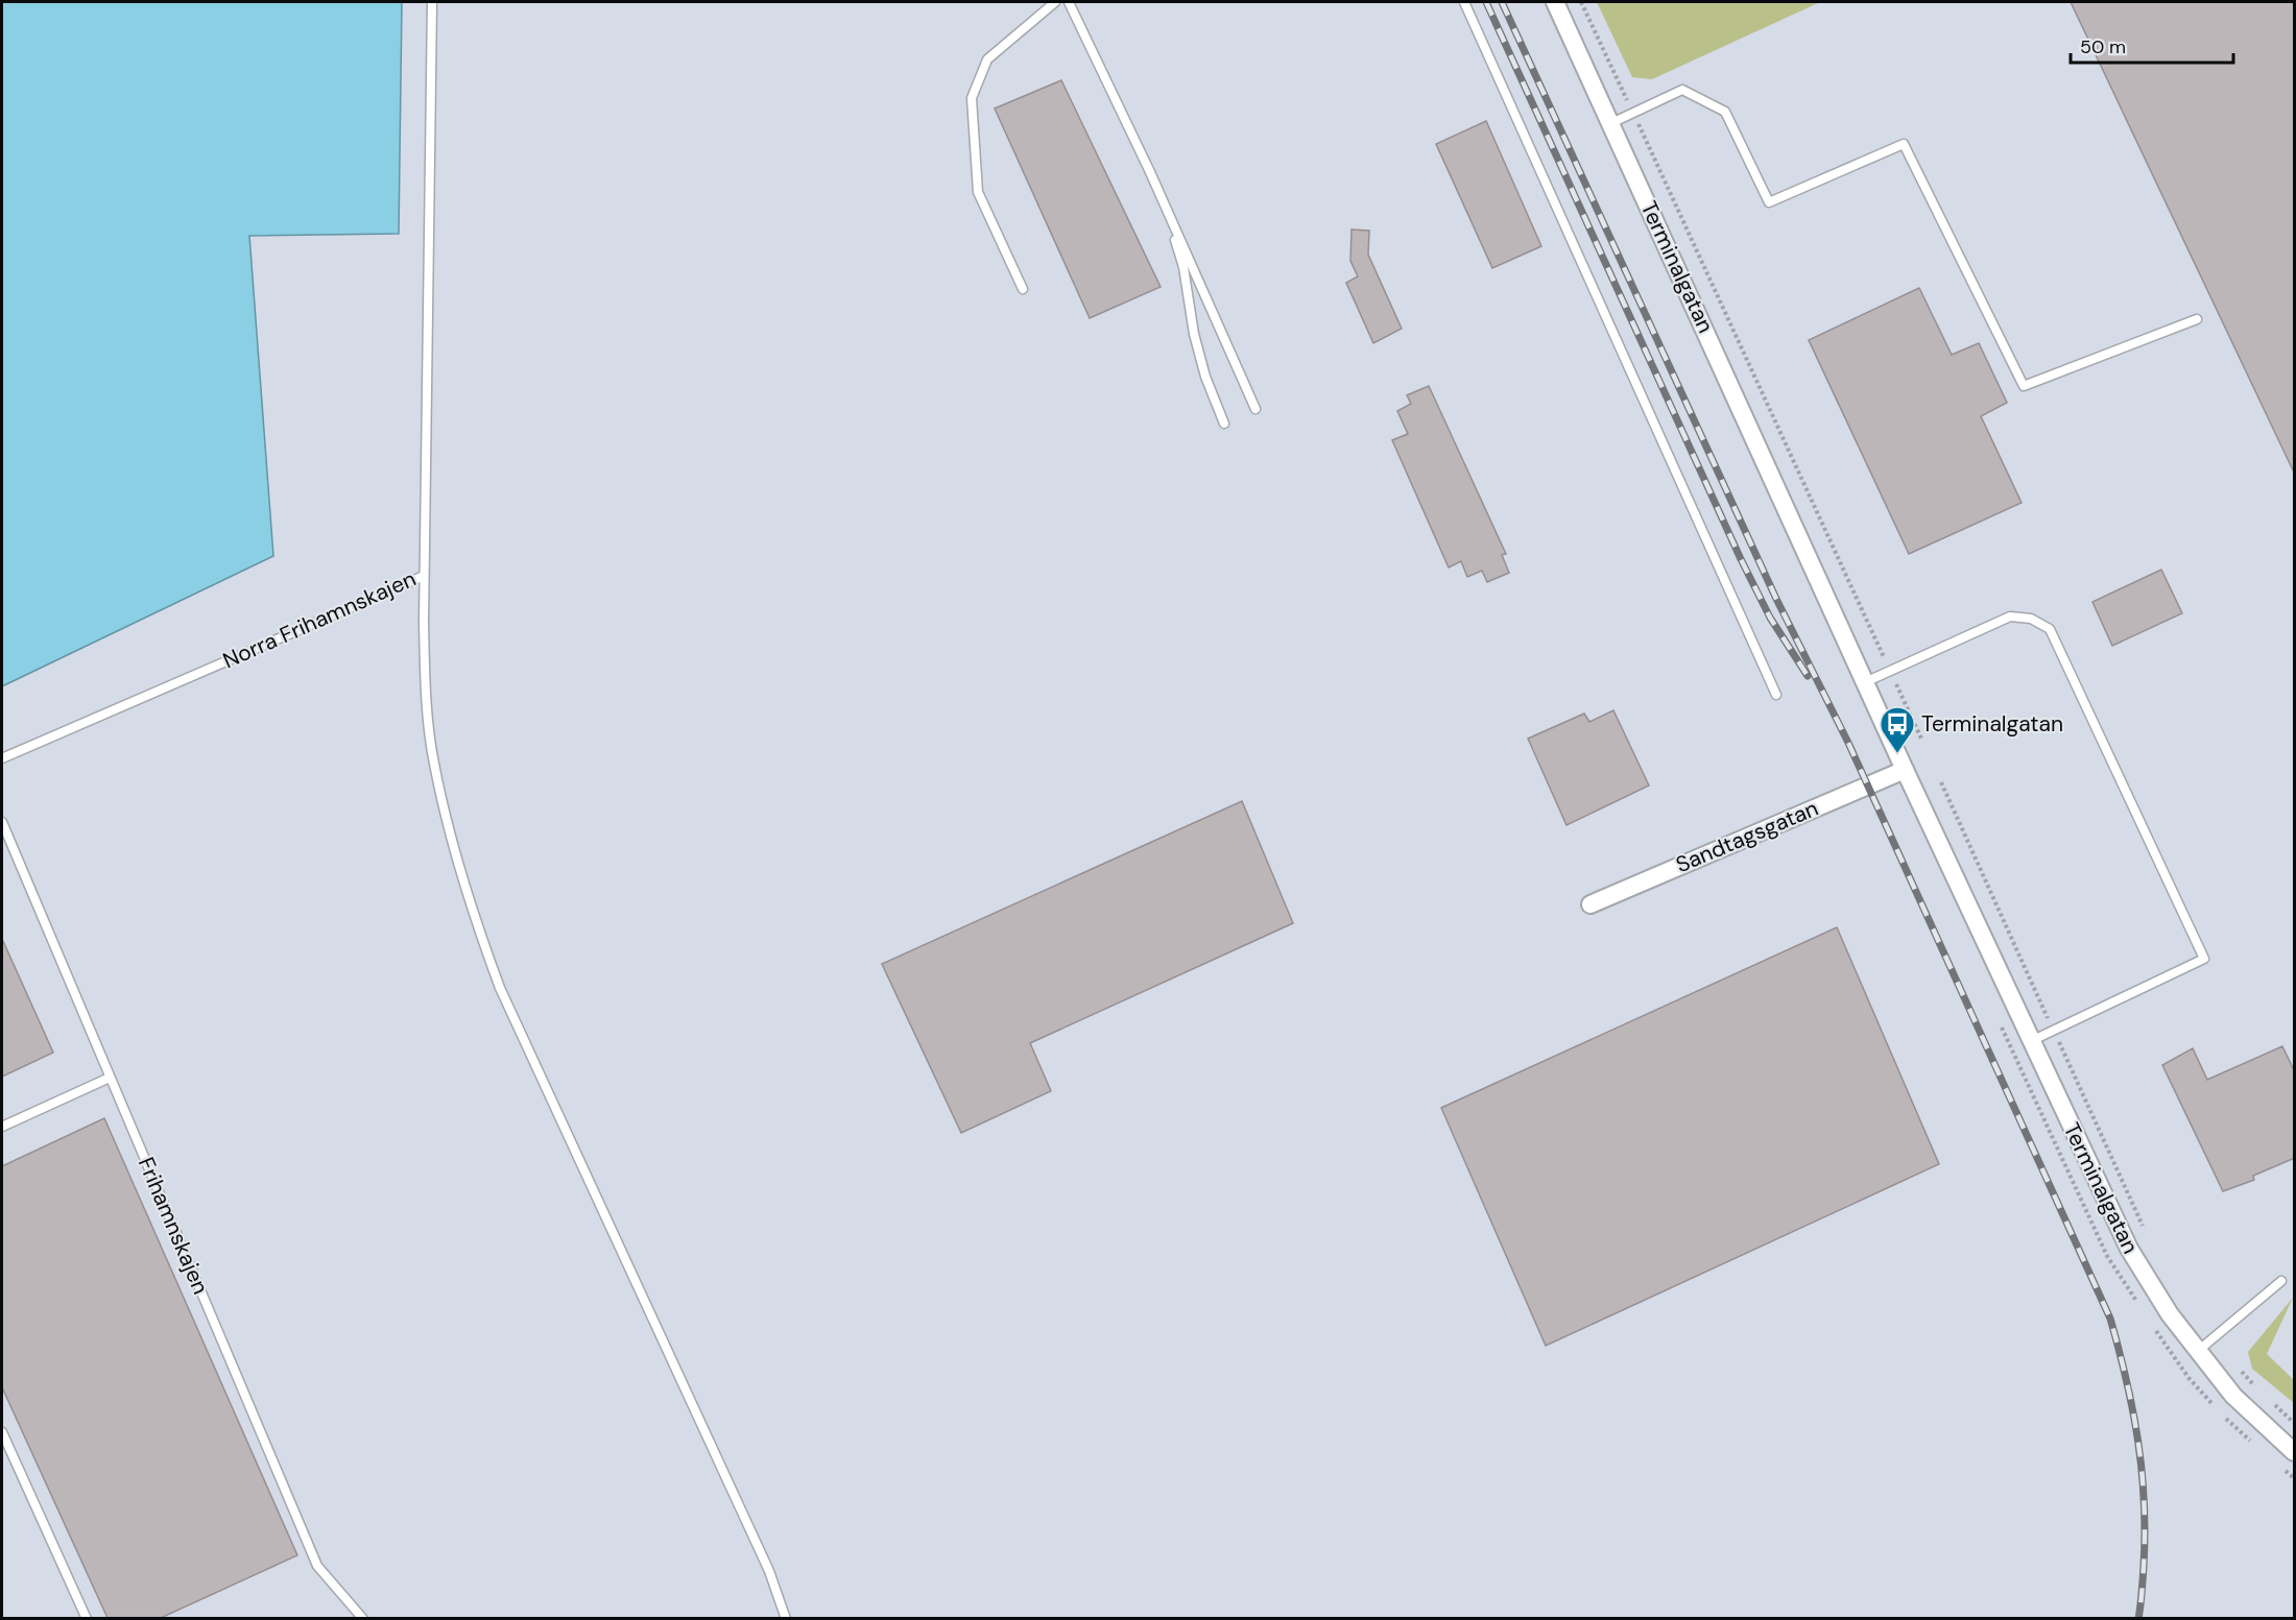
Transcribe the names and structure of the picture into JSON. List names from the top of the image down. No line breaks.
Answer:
{"streets":{"street":["Terminalgatan","Sandtagsgatan"],"lane":["Norra Frihamnskajen","Frihamnskajen"]},"crossings":[["Terminalgatan","Sandtagsgatan"]],"places":{"bus stop":["Terminalgatan"]},"scale_bar":"50 m"}
